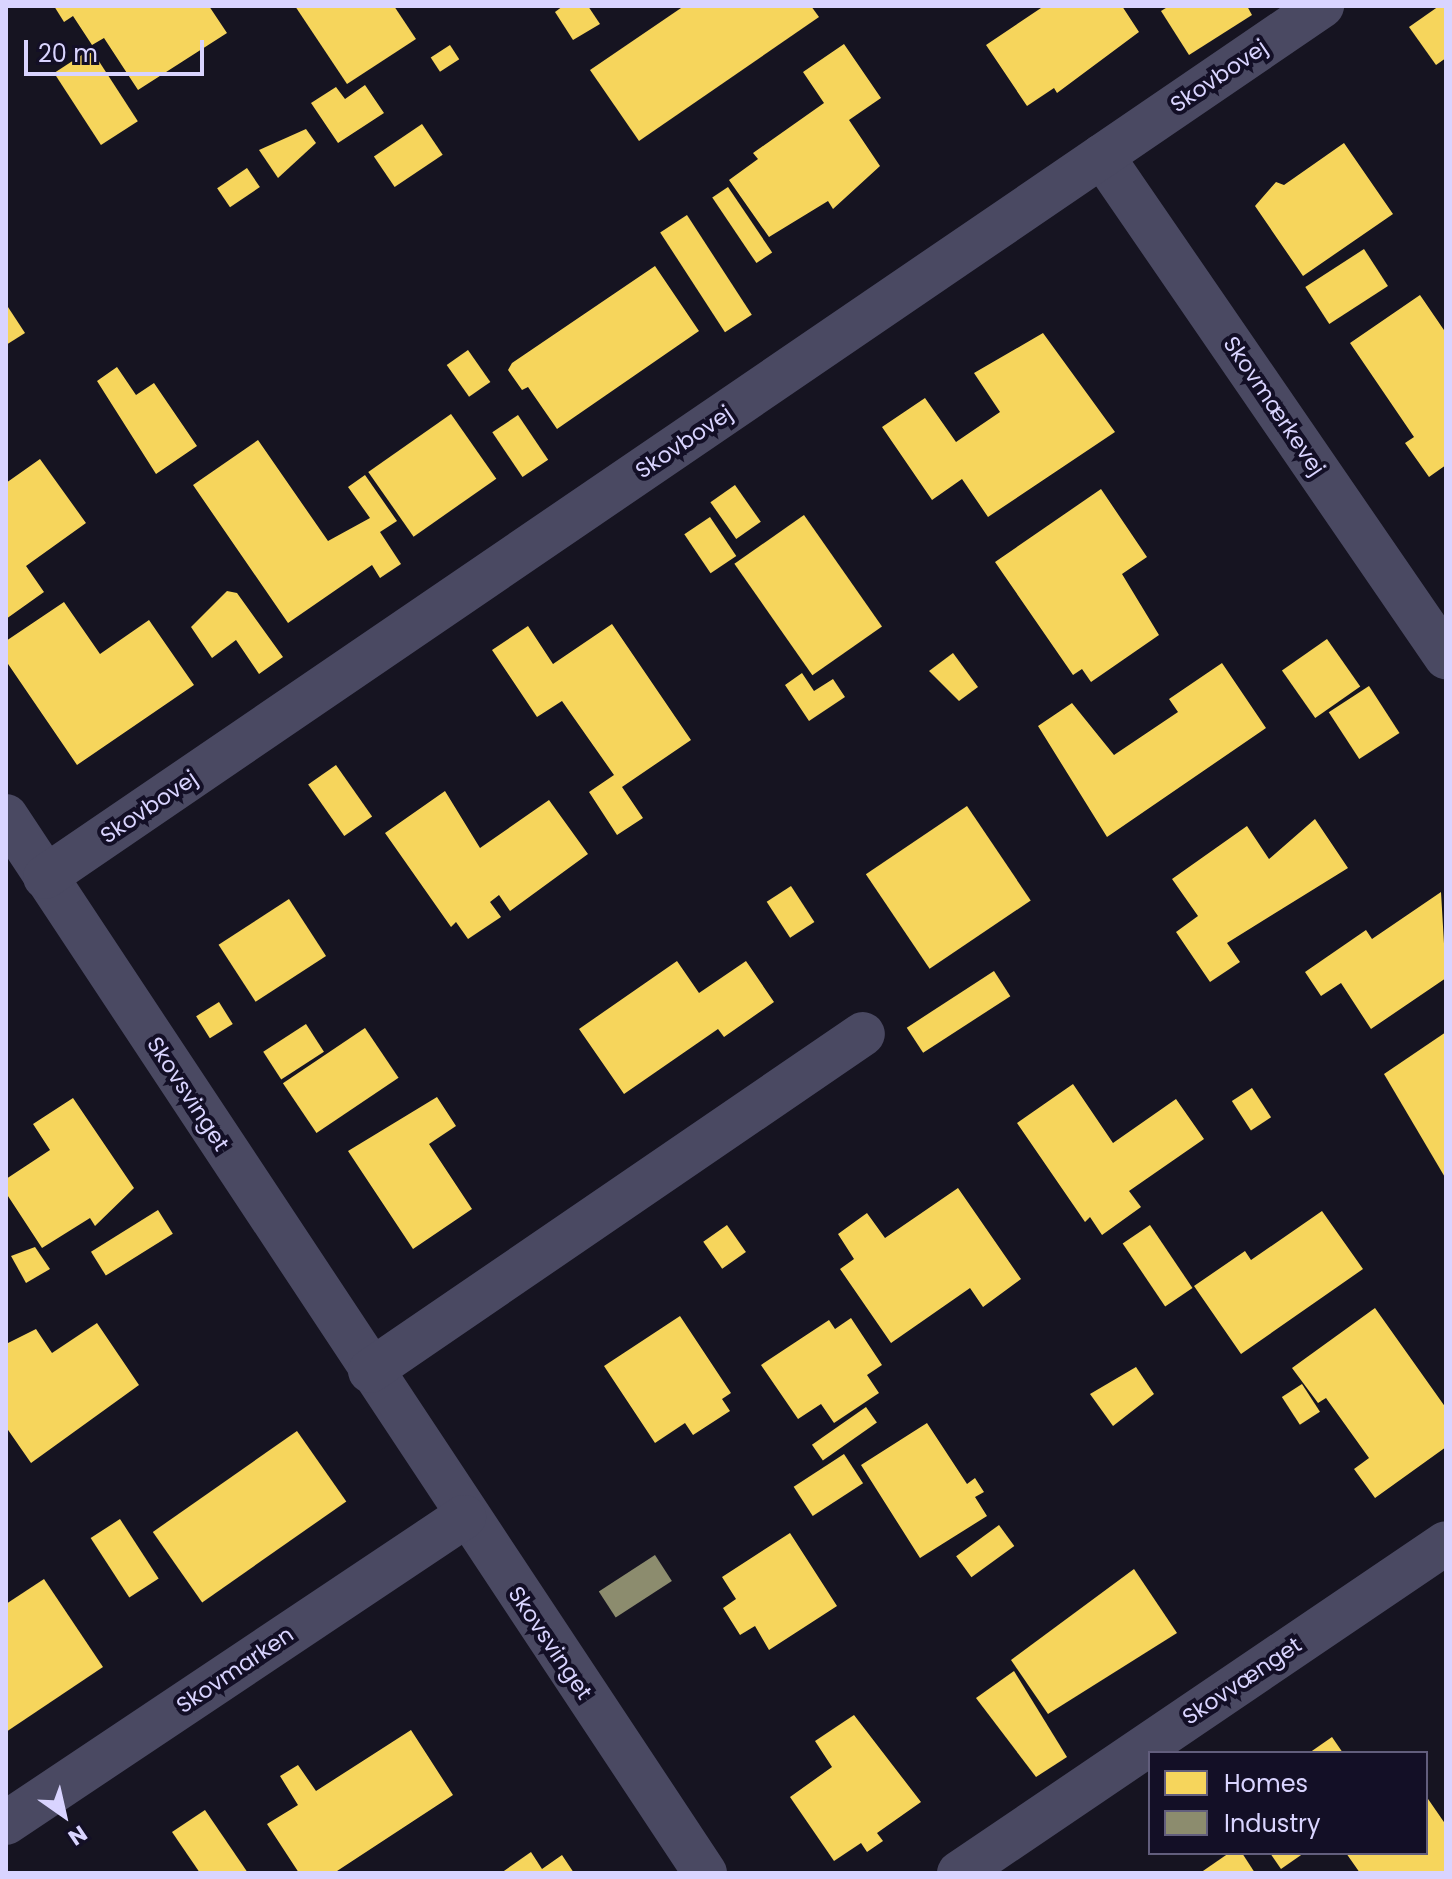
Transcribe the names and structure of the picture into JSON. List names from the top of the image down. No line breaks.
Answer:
{"streets":{"street":["Skovbovej","Skovmærkevej","Skovsvinget","Skovmarken","Skovvænget"]},"crossings":[["Skovbovej","Skovmærkevej"],["Skovbovej","Skovsvinget"],["Skovsvinget","Skovmarken"]],"legend":["Homes","Industry"],"scale_bar":"20 m","north":"bottom right"}
